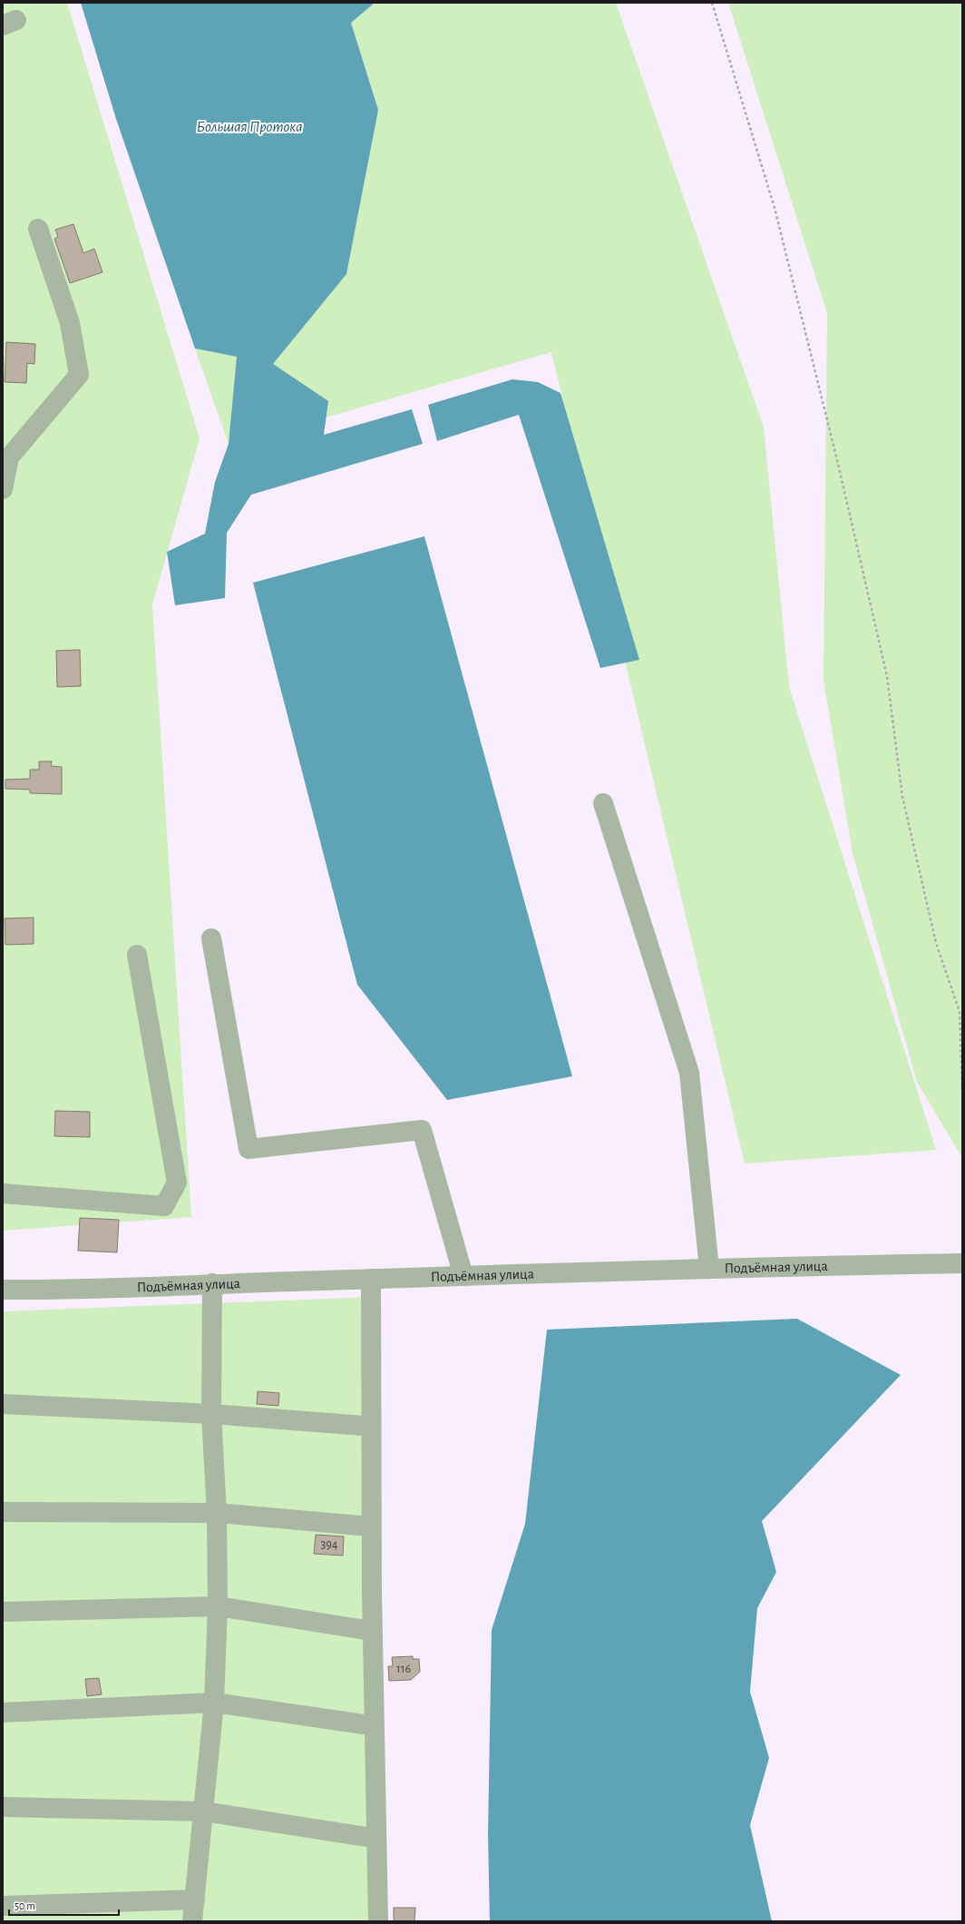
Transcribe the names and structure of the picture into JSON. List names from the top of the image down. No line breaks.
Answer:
{"streets":{"street":["Подъёмная улица"]},"water":["Большая Протока"],"house_numbers":["394","116"],"scale_bar":"50 m"}
